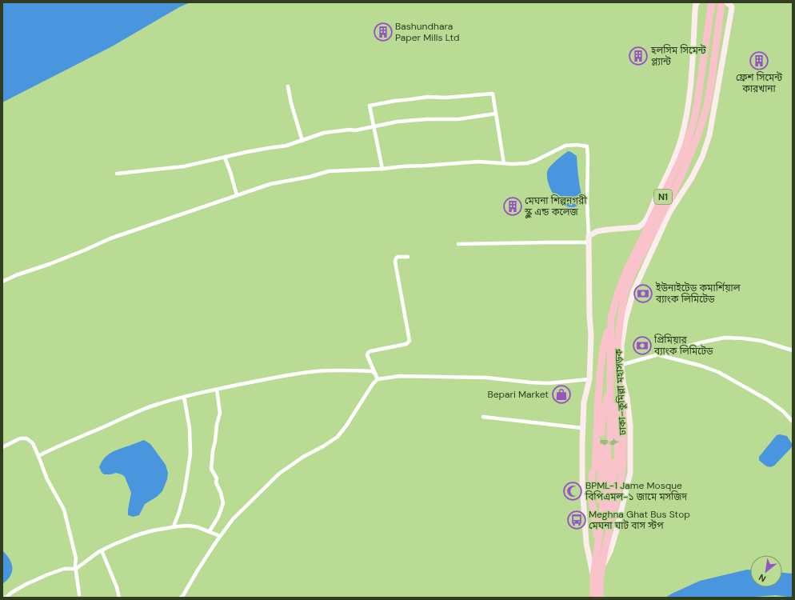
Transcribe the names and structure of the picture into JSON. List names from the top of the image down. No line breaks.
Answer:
{"streets":{"highway":["N1","ঢাকা–কুমিল্লা মহাসড়ক"]},"places":{"building":["Bashundhara Paper Mills Ltd","হলসিম সিমেন্ট প্ল্যান্ট","ফ্রেশ সিমেন্ট কারখানা","মেঘনা শিল্পনগরী স্কুল এন্ড কলেজ"],"bank":["ইউনাইটেড কমার্শিয়াল ব্যাংক লিমিটেড","প্রিমিয়ার ব্যাংক লিমিটেড"],"shop":["Bepari Market"],"mosque":["BPML-1 Jame Mosque বিপিএমল-১ জামে মসজিদ"],"bus stop":["Meghna Ghat Bus Stop মেঘনা ঘাট বাস স্টপ"]},"north":"bottom left"}
